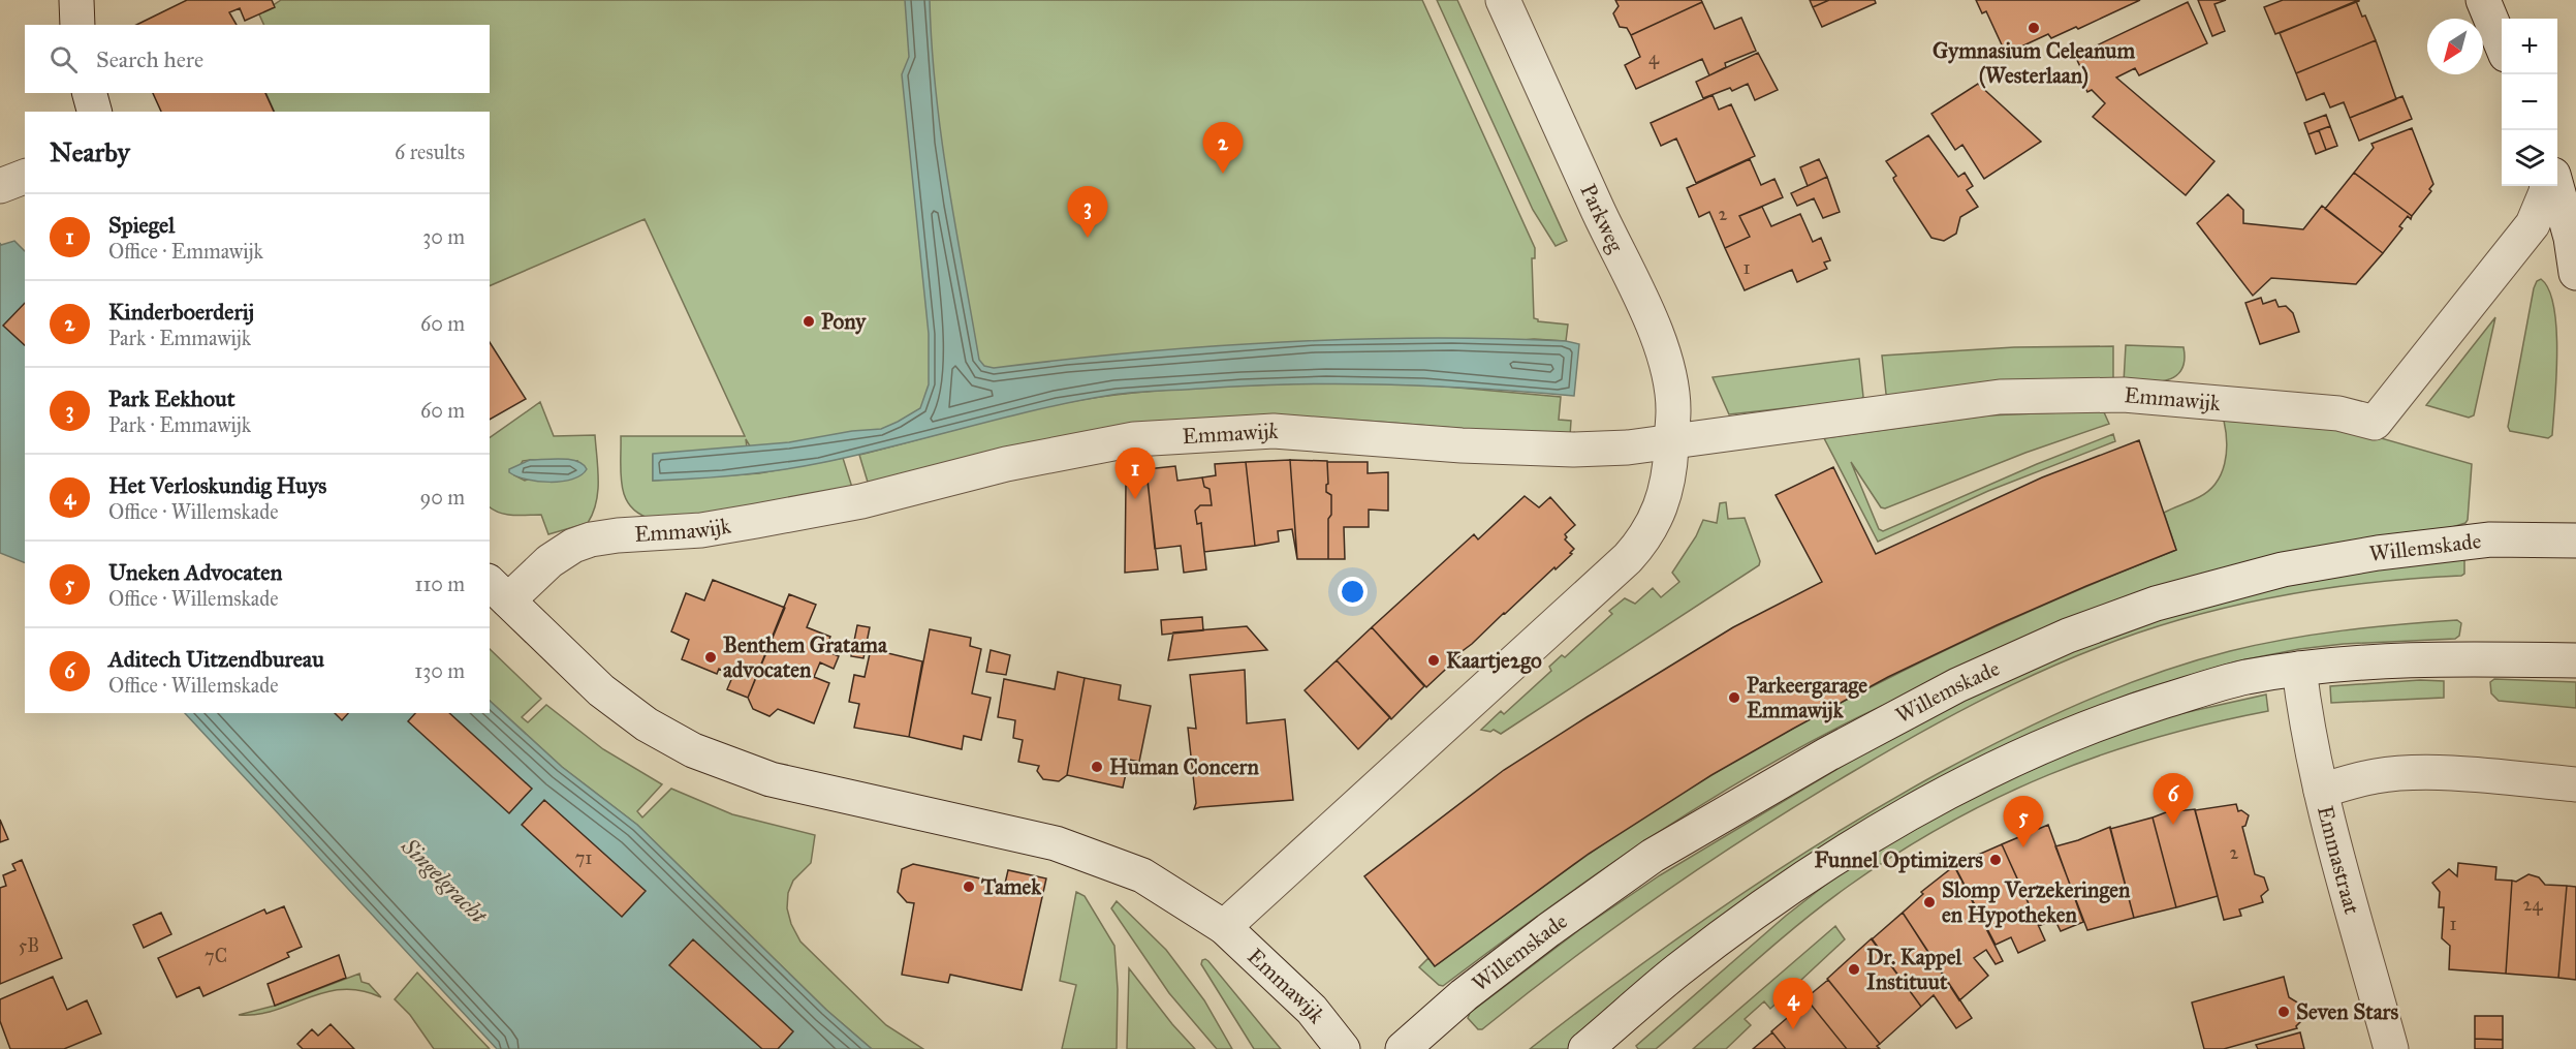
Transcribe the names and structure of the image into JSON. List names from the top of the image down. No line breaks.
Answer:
{"streets":{"street":["Parkweg","Emmawijk","Willemskade","Emmastraat"]},"crossings":[["Parkweg","Emmawijk"]],"water":["Singelgracht"],"places":["Gymnasium Celeanum (Westerlaan)","Pony","Benthem Gratama advocaten","Kaartje2go","Parkeergarage Emmawijk","Human Concern","Funnel Optimizers","Tamek","Slomp Verzekeringen en Hypotheken","Dr. Kappel Instituut","Seven Stars"],"house_numbers":["4","2","1","2","71","24","1","5B","7C"],"north":"bottom left","page":{"map_buttons":["+","−"],"search":"Search here","heading":["Nearby","6 results"],"pins":["2","3","1","6","5","4"],"list":[{"mark":"1","name":"Spiegel","note":"Office · Emmawijk","value":"30 m"},{"mark":"2","name":"Kinderboerderij","note":"Park · Emmawijk","value":"60 m"},{"mark":"3","name":"Park Eekhout","note":"Park · Emmawijk","value":"60 m"},{"mark":"4","name":"Het Verloskundig Huys","note":"Office · Willemskade","value":"90 m"},{"mark":"5","name":"Uneken Advocaten","note":"Office · Willemskade","value":"110 m"},{"mark":"6","name":"Aditech Uitzendbureau","note":"Office · Willemskade","value":"130 m"}]}}
